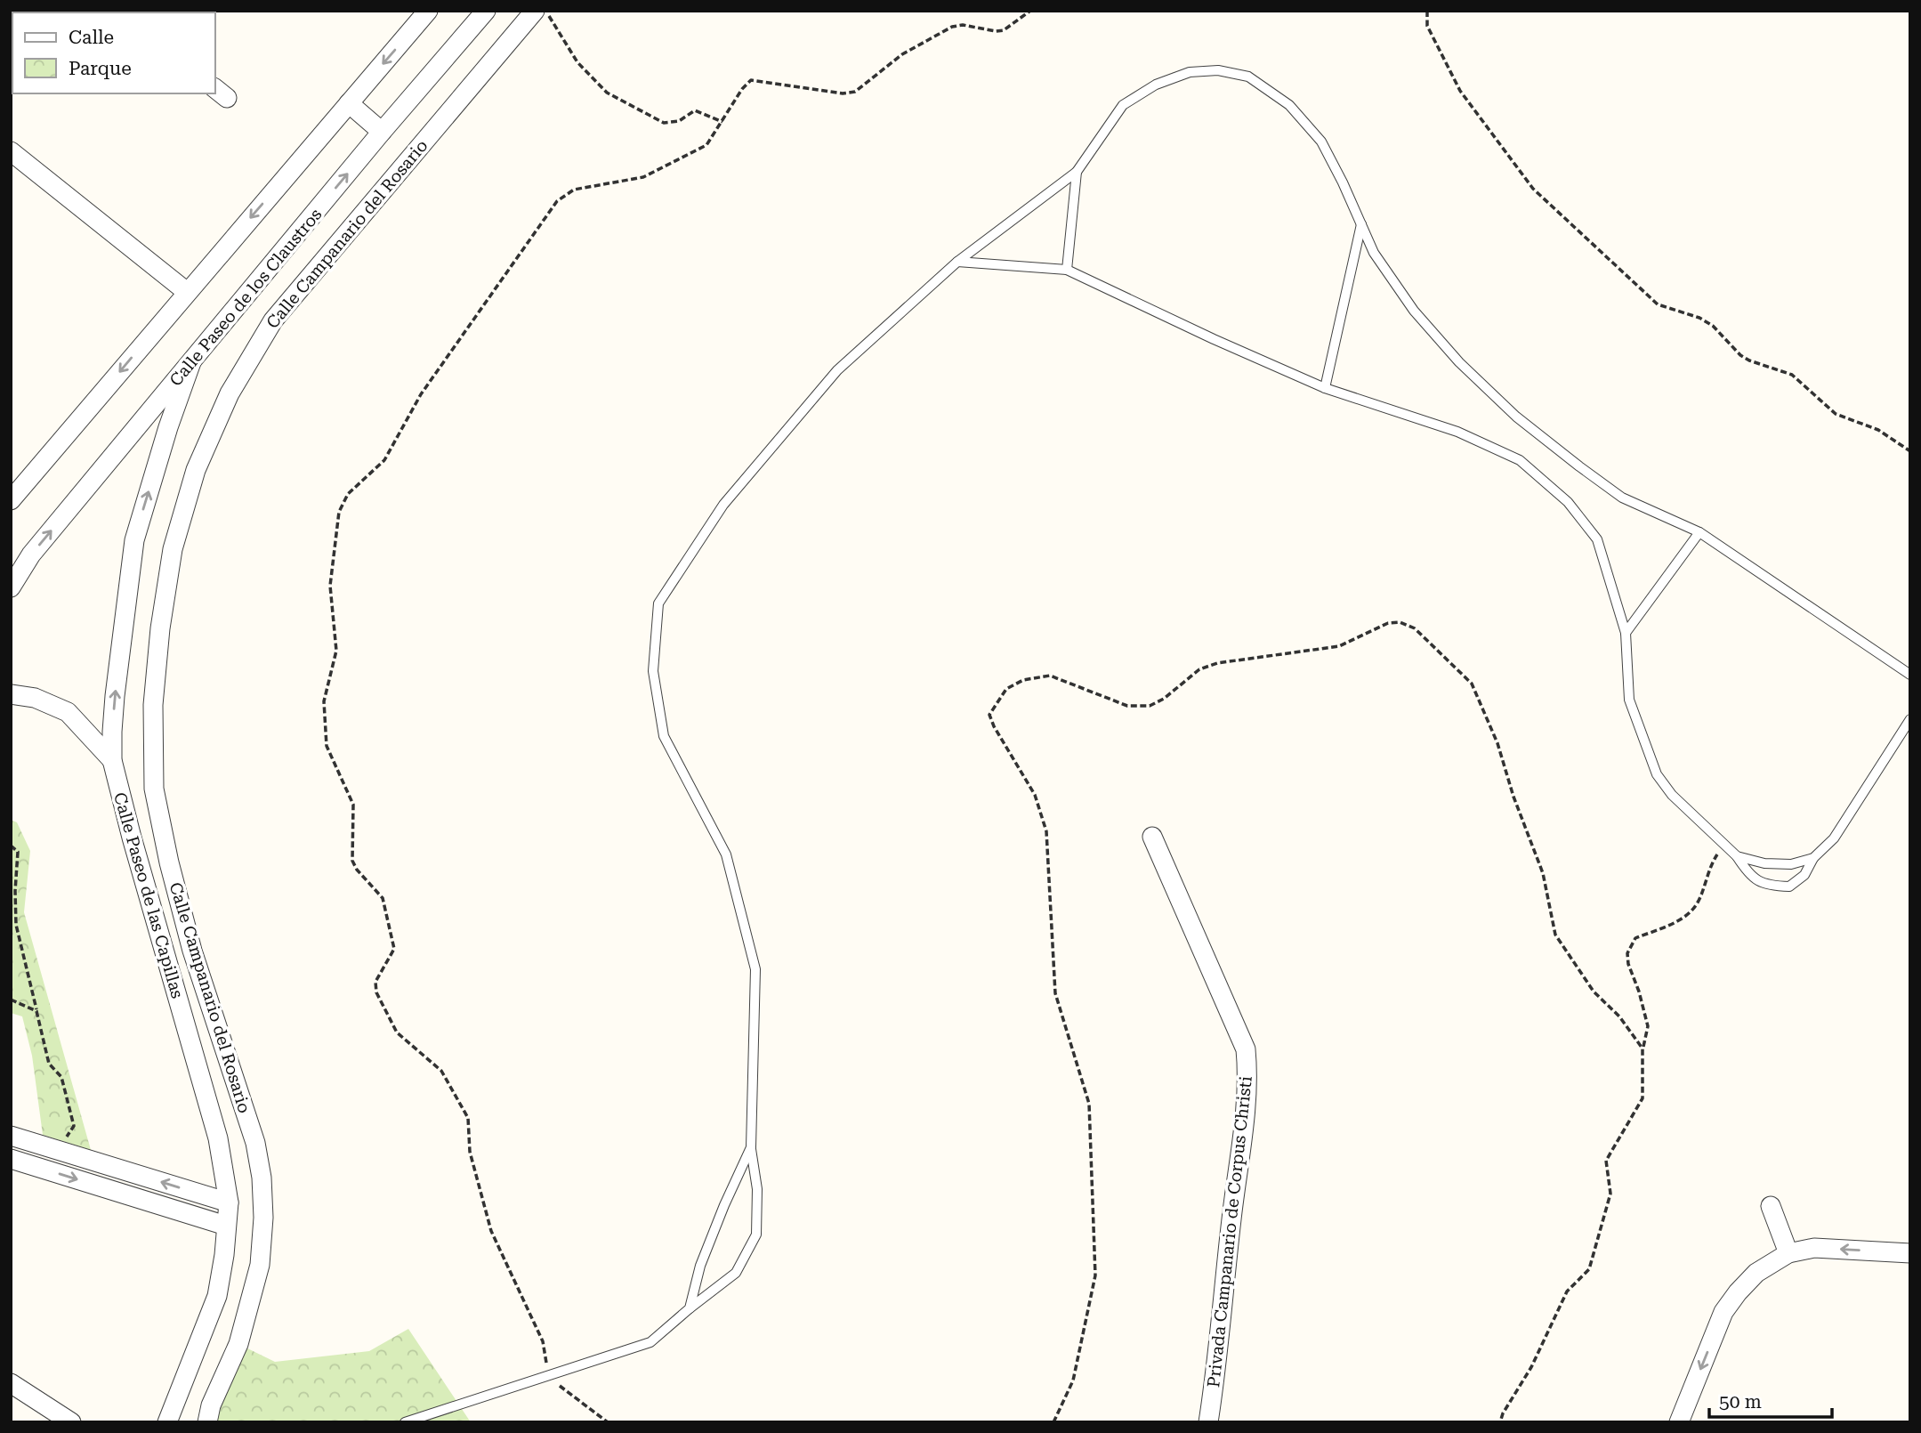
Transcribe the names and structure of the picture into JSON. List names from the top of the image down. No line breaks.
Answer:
{"streets":{"street":["Calle Campanario del Rosario","Calle Paseo de los Claustros","Calle Paseo de las Capillas","Privada Campanario de Corpus Christi"]},"crossings":[["Calle Paseo de los Claustros","Calle Paseo de las Capillas"]],"one_way":["Calle Paseo de las Capillas"],"legend":["Calle","Parque"],"scale_bar":"50 m"}
